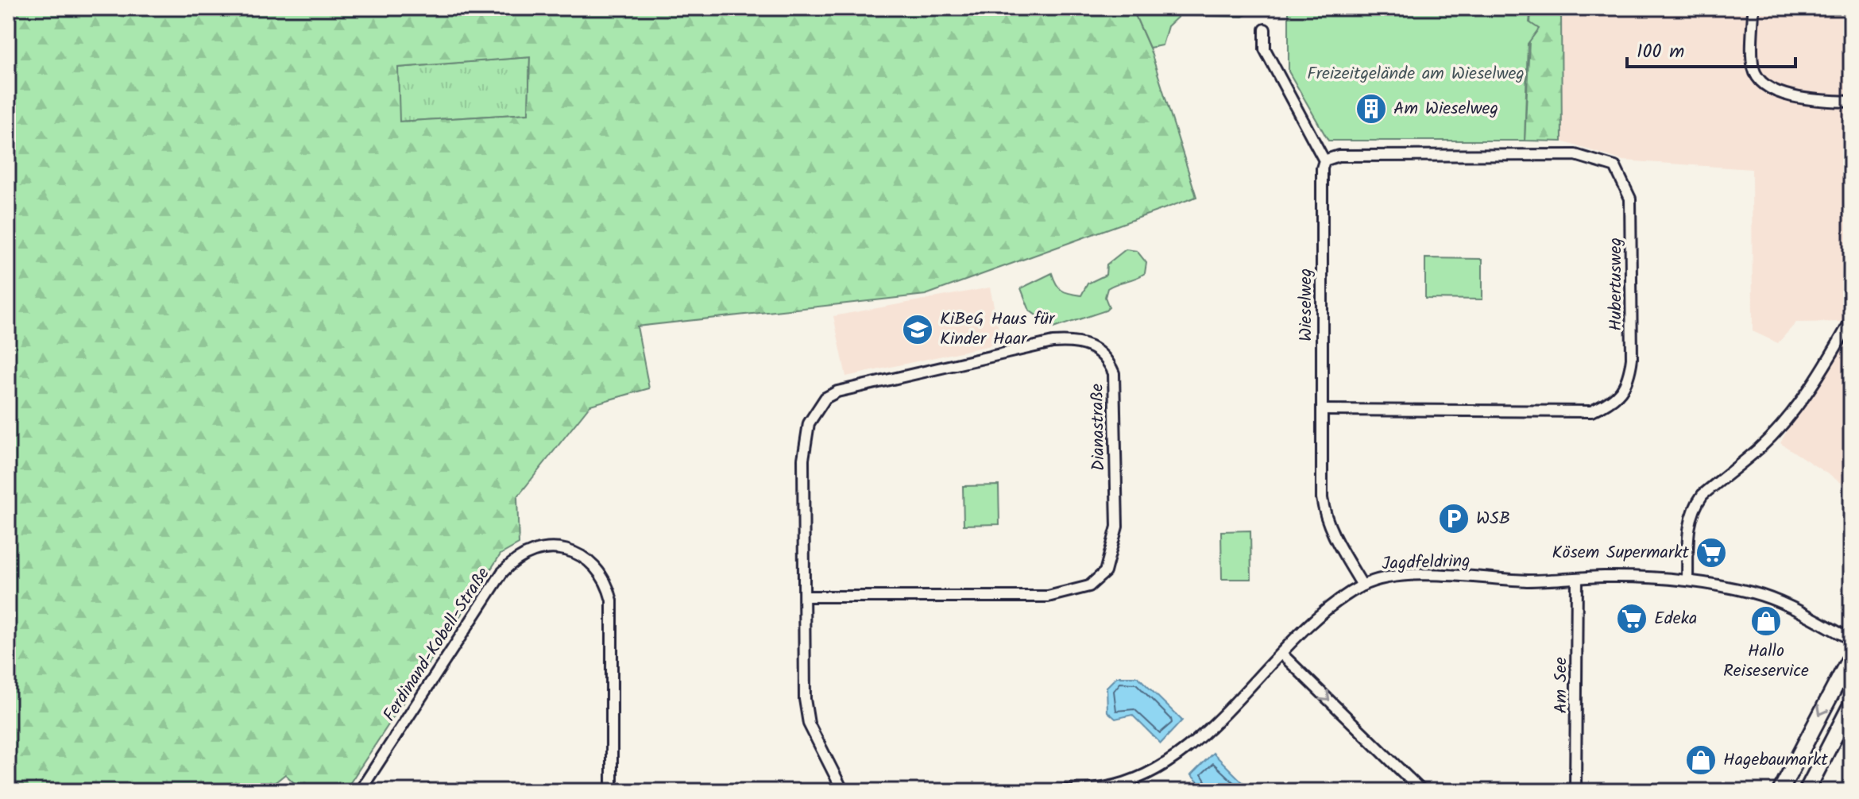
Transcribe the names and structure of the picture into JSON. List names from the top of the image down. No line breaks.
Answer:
{"streets":{"street":["Hubertusweg","Wieselweg","Dianastraße","Jagdfeldring","Ferdinand-Kobell-Straße","Am See"]},"crossings":[["Hubertusweg","Wieselweg"],["Wieselweg","Jagdfeldring"],["Jagdfeldring","Am See"]],"parks":["Freizeitgelände am Wieselweg"],"places":{"building":["Am Wieselweg"],"school or university":["KiBeG Haus für Kinder Haar"],"parking":["WSB"],"supermarket":["Kösem Supermarkt","Edeka"],"shop":["Hallo Reiseservice","Hagebaumarkt"]},"scale_bar":"100 m"}
